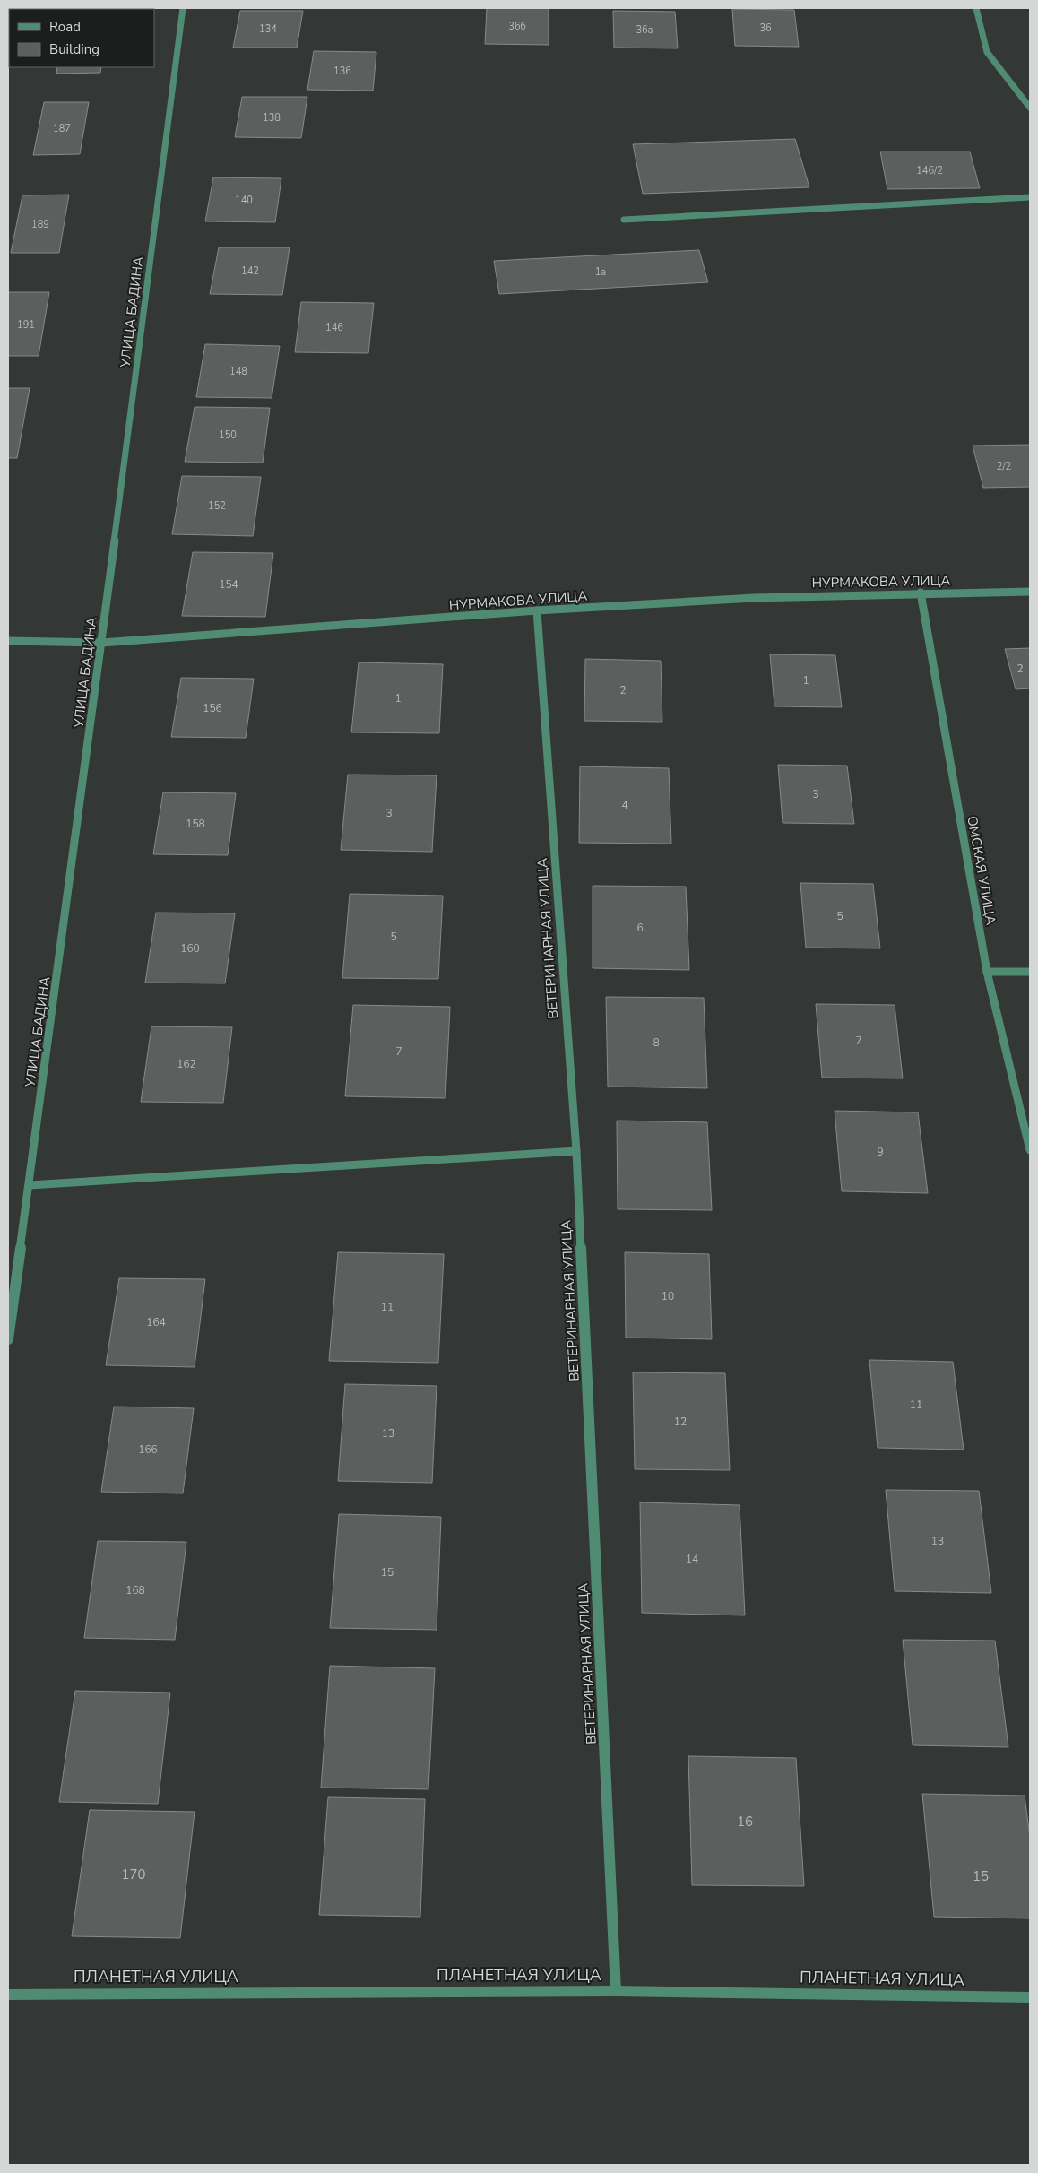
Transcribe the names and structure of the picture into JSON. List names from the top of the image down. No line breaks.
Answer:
{"streets":{"street":["УЛИЦА БАДИНА","НУРМАКОВА УЛИЦА","ОМСКАЯ УЛИЦА","ВЕТЕРИНАРНАЯ УЛИЦА","ПЛАНЕТНАЯ УЛИЦА"]},"crossings":[["УЛИЦА БАДИНА","НУРМАКОВА УЛИЦА"],["НУРМАКОВА УЛИЦА","ОМСКАЯ УЛИЦА"],["НУРМАКОВА УЛИЦА","ВЕТЕРИНАРНАЯ УЛИЦА"],["ВЕТЕРИНАРНАЯ УЛИЦА","ПЛАНЕТНАЯ УЛИЦА"]],"house_numbers":["36б","36","134","36а","136","138","187","146/2","140","189","142","1а","191","146","148","150","2/2","152","154","2","1","2","1","156","3","4","3","158","5","6","5","160","7","8","7","162","9","10","11","164","11","12","13","166","13","14","15","168","16","170","15"],"legend":["Road","Building"]}
